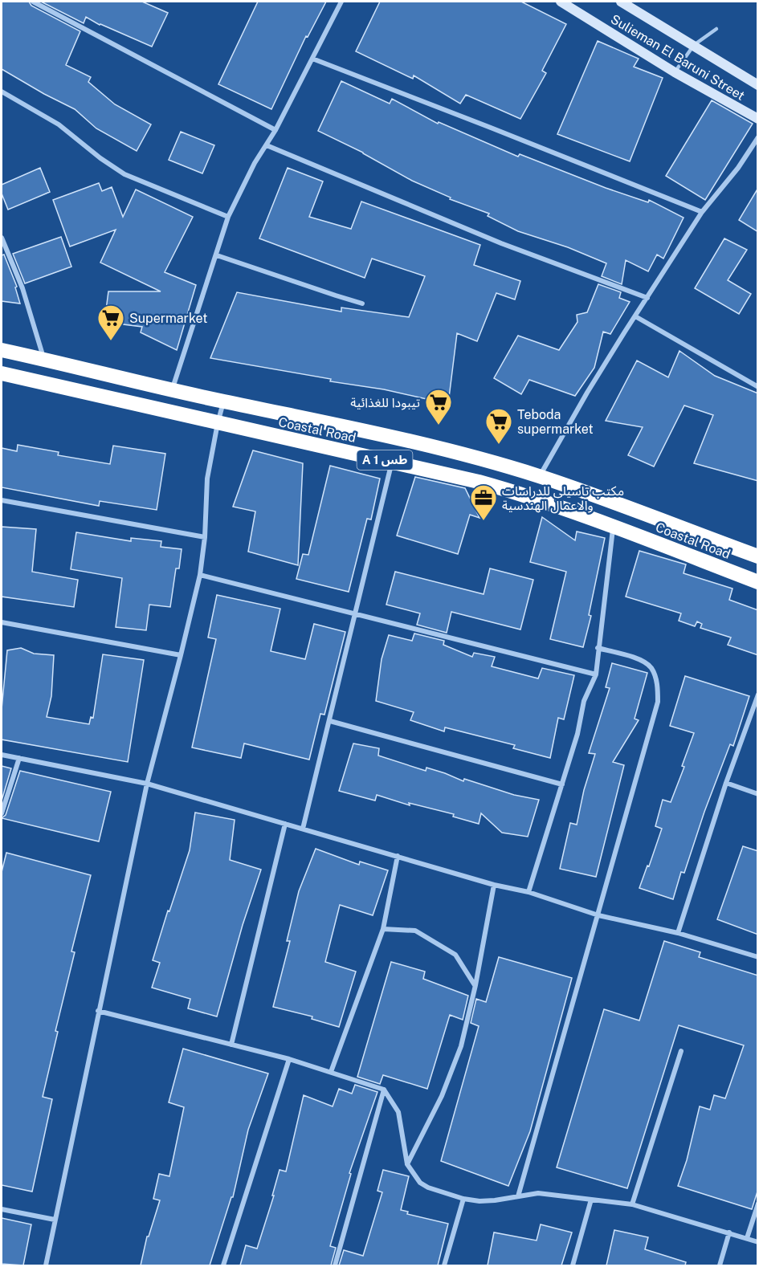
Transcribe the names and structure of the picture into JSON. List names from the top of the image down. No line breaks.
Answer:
{"streets":{"highway":["Coastal Road","A 1 طس"],"street":["Sulieman El Baruni Street"]},"places":{"supermarket":["Supermarket","تيبودا للغذائية","Teboda supermarket"],"office":["مكتب تاسيلي للدراسات والاعمال الهندسية"]}}
